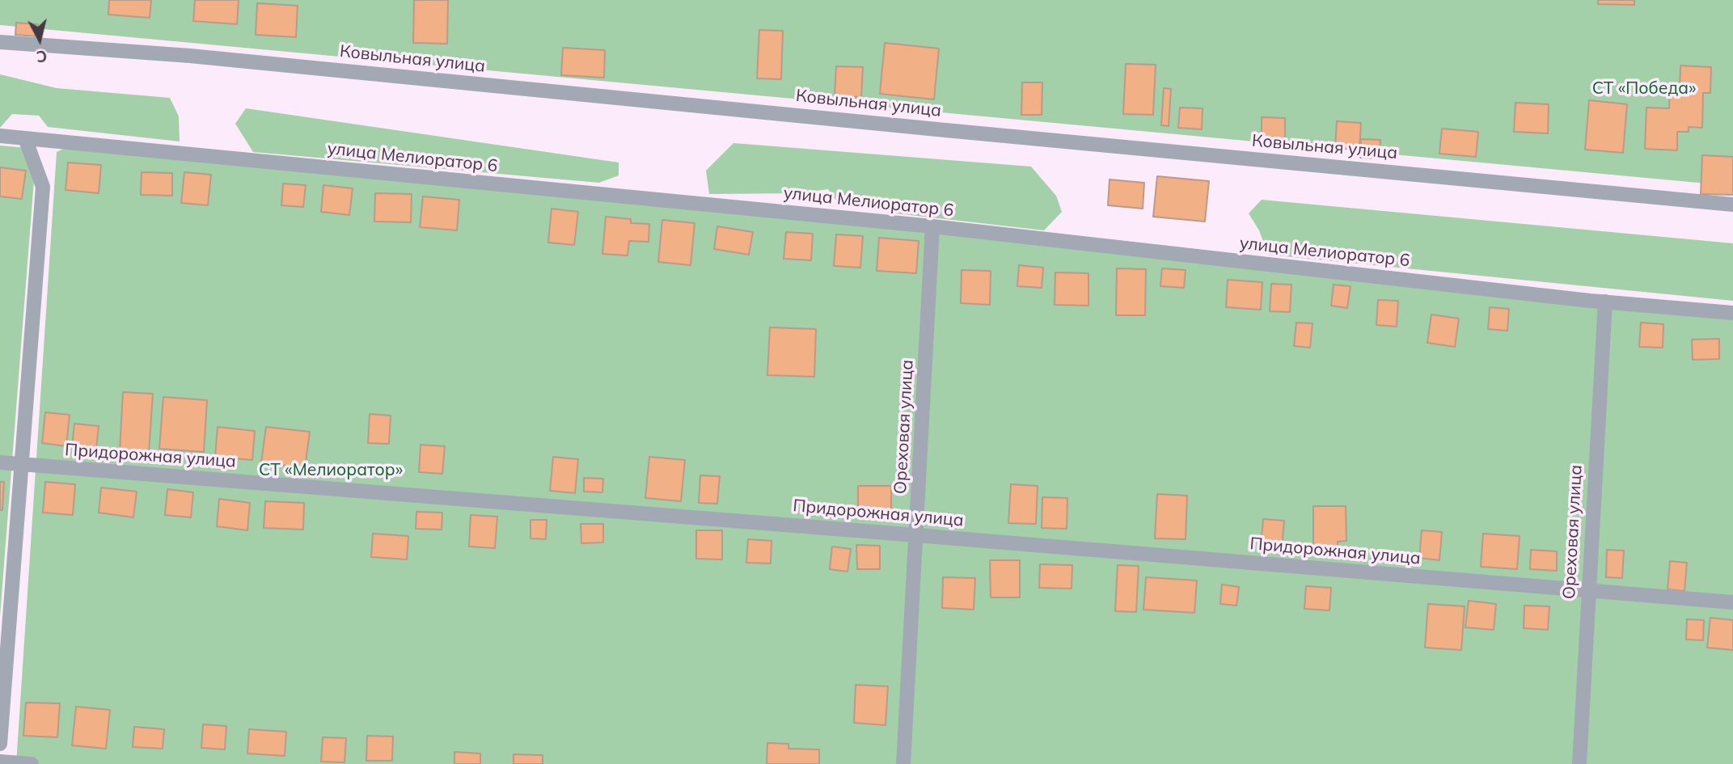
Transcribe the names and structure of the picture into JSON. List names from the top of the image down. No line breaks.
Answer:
{"streets":{"street":["Ковыльная улица","улица Мелиоратор 6","Ореховая улица","Придорожная улица"]},"crossings":[["улица Мелиоратор 6","Ореховая улица"],["Ореховая улица","Придорожная улица"]],"parks":["СТ «Победа»","СТ «Мелиоратор»"],"north":"bottom"}
